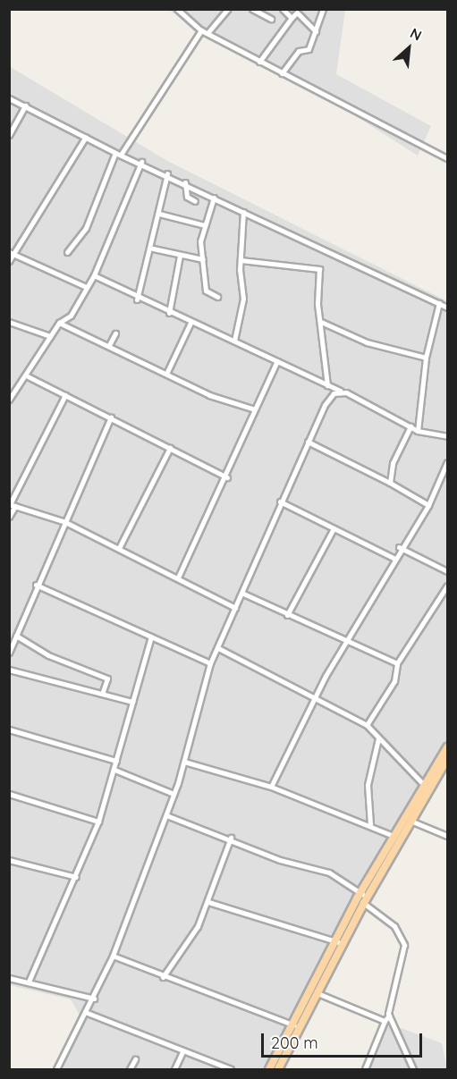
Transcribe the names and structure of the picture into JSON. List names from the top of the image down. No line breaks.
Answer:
{"scale_bar":"200 m","north":"top right"}
